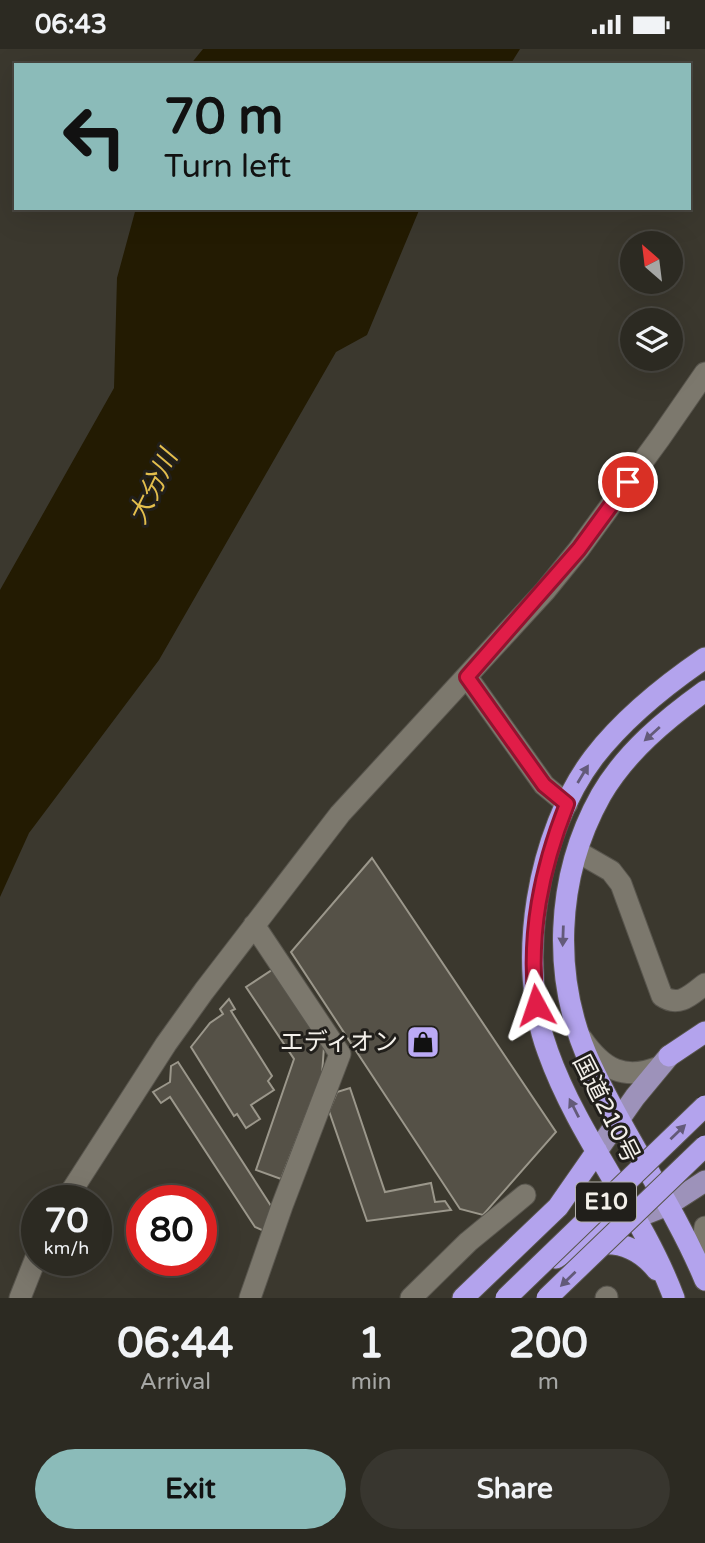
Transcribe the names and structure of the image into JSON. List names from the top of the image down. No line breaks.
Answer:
{"streets":{"highway":["国道210号","E10"]},"water":["大分川"],"places":{"shop":["エディオン"]},"north":"top left","page":{"status":"06:43","turn":["70 m","Turn left"],"speed":"70 km/h","limit":"80","eta":["06:44","Arrival","1","min","200","m"],"buttons":["Exit","Share"]}}
